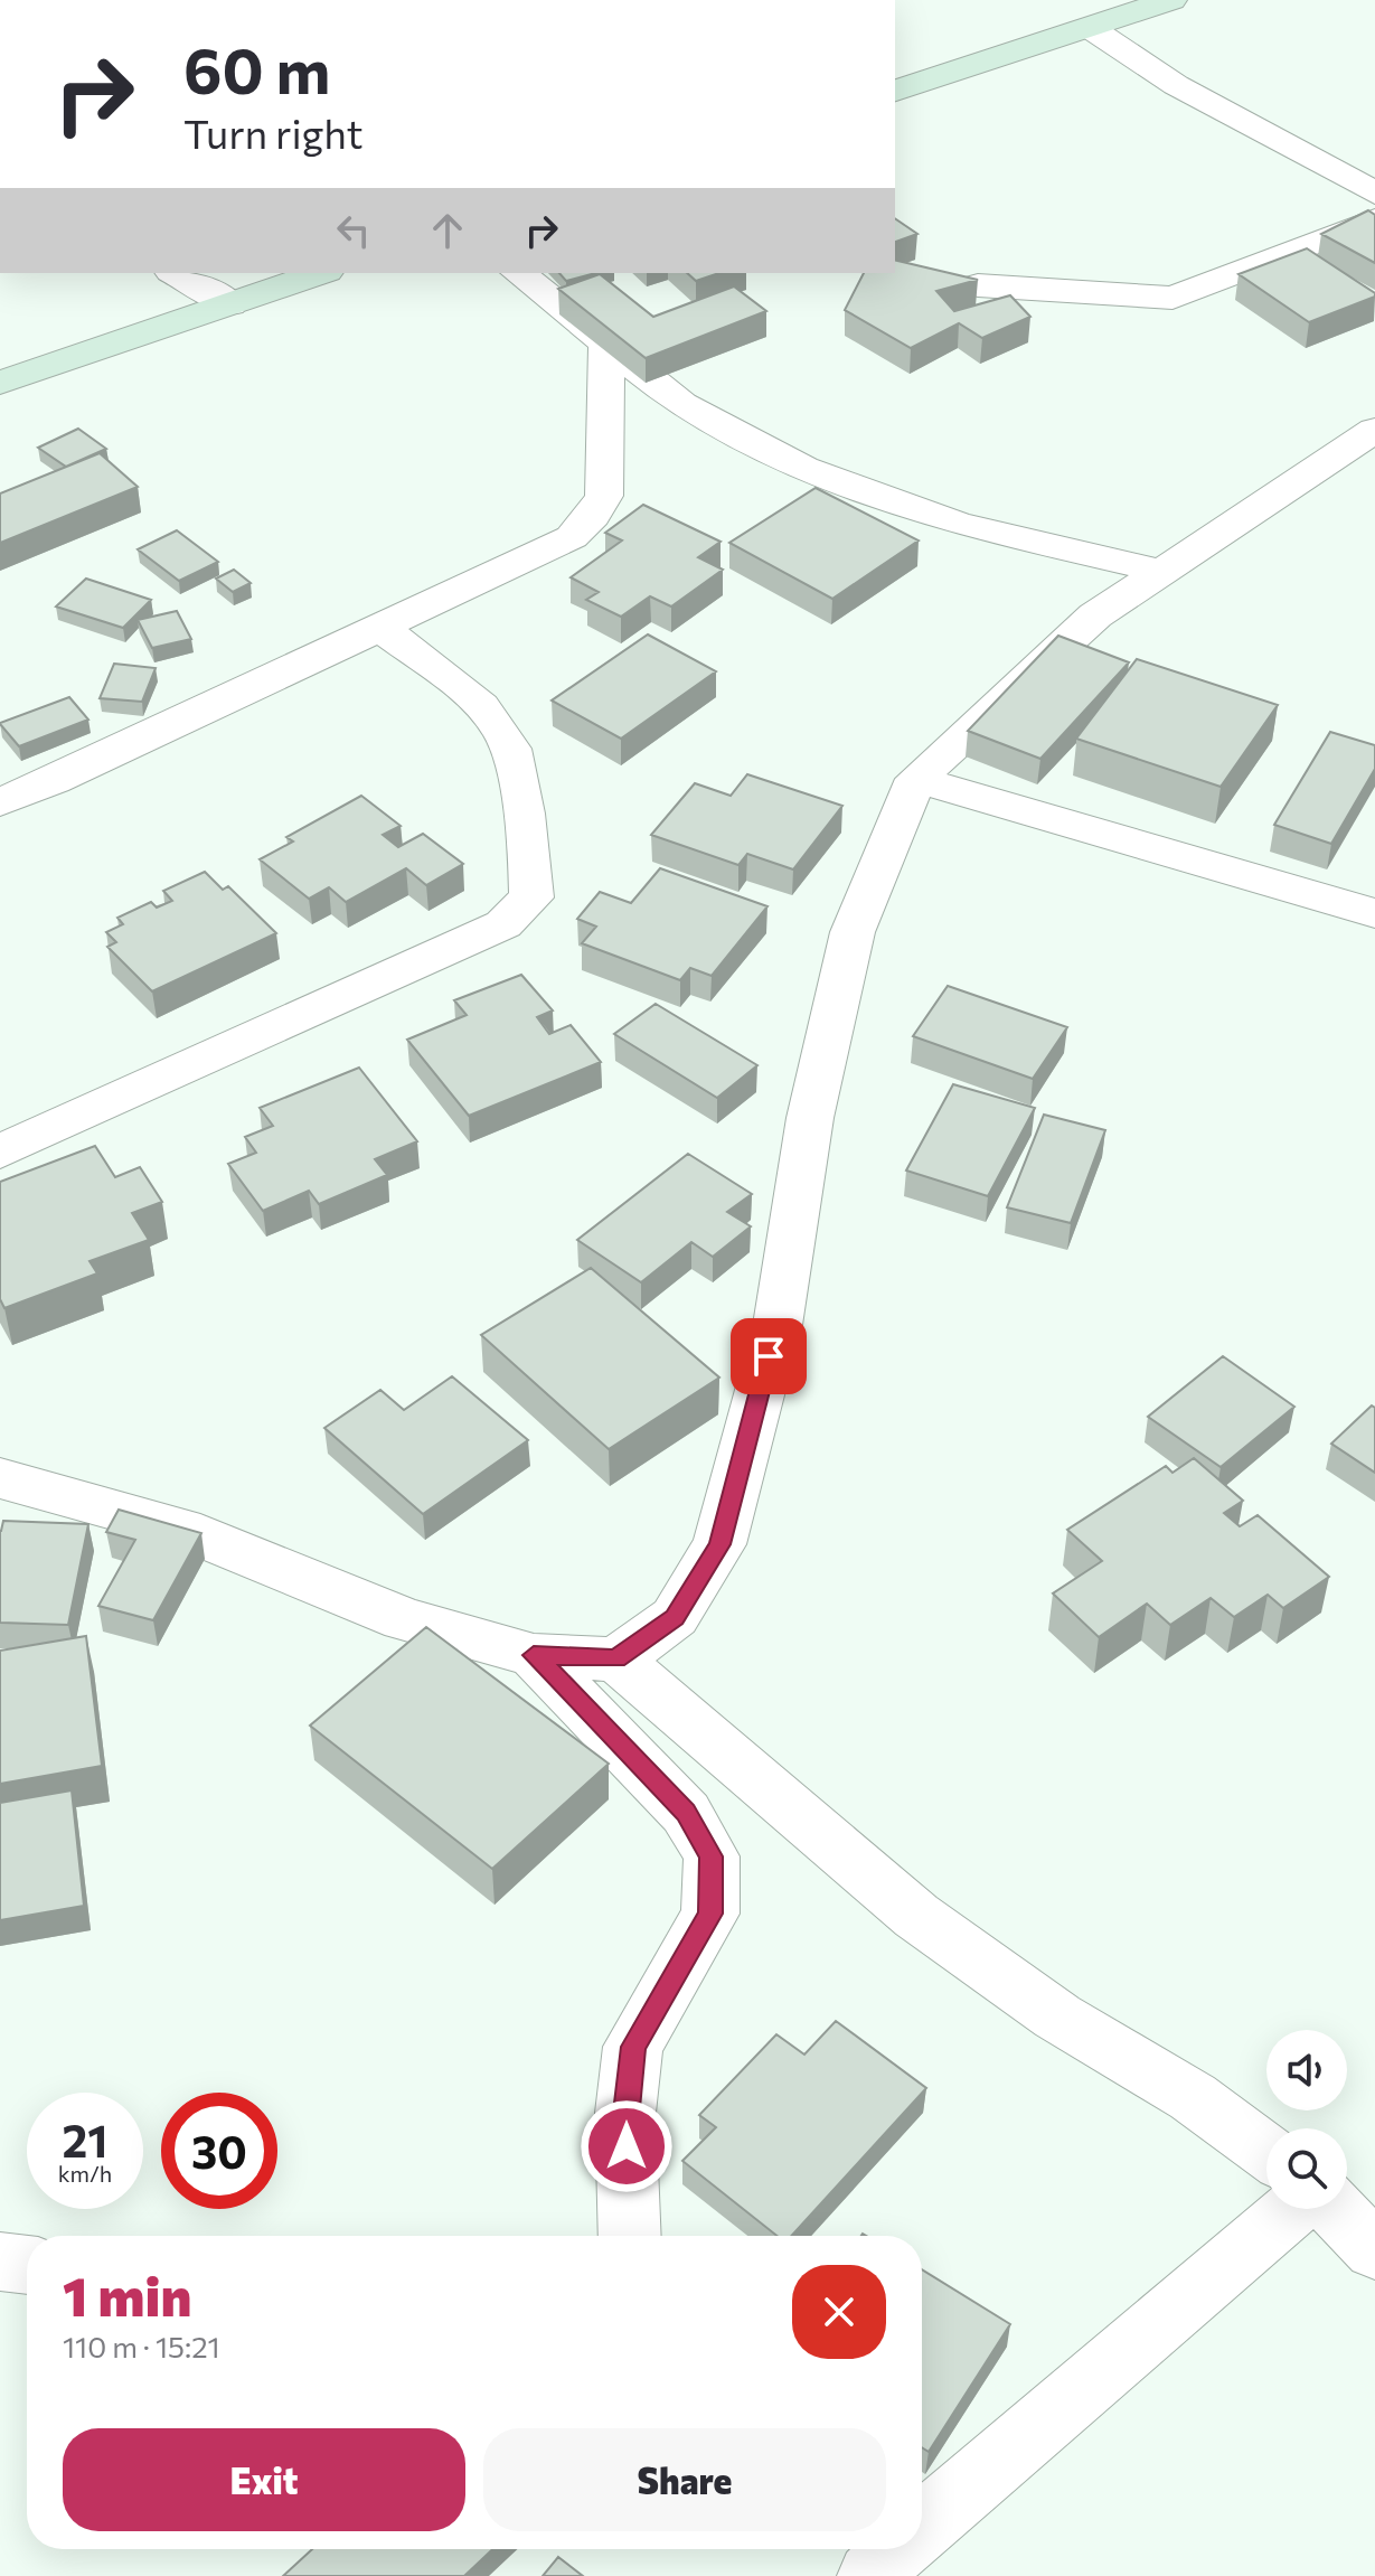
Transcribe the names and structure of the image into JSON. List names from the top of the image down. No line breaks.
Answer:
{"page":{"turn":["60 m","Turn right"],"speed":"21 km/h","limit":"30","heading":["1 min","110 m · 15:21"],"buttons":["Exit","Share"]}}
